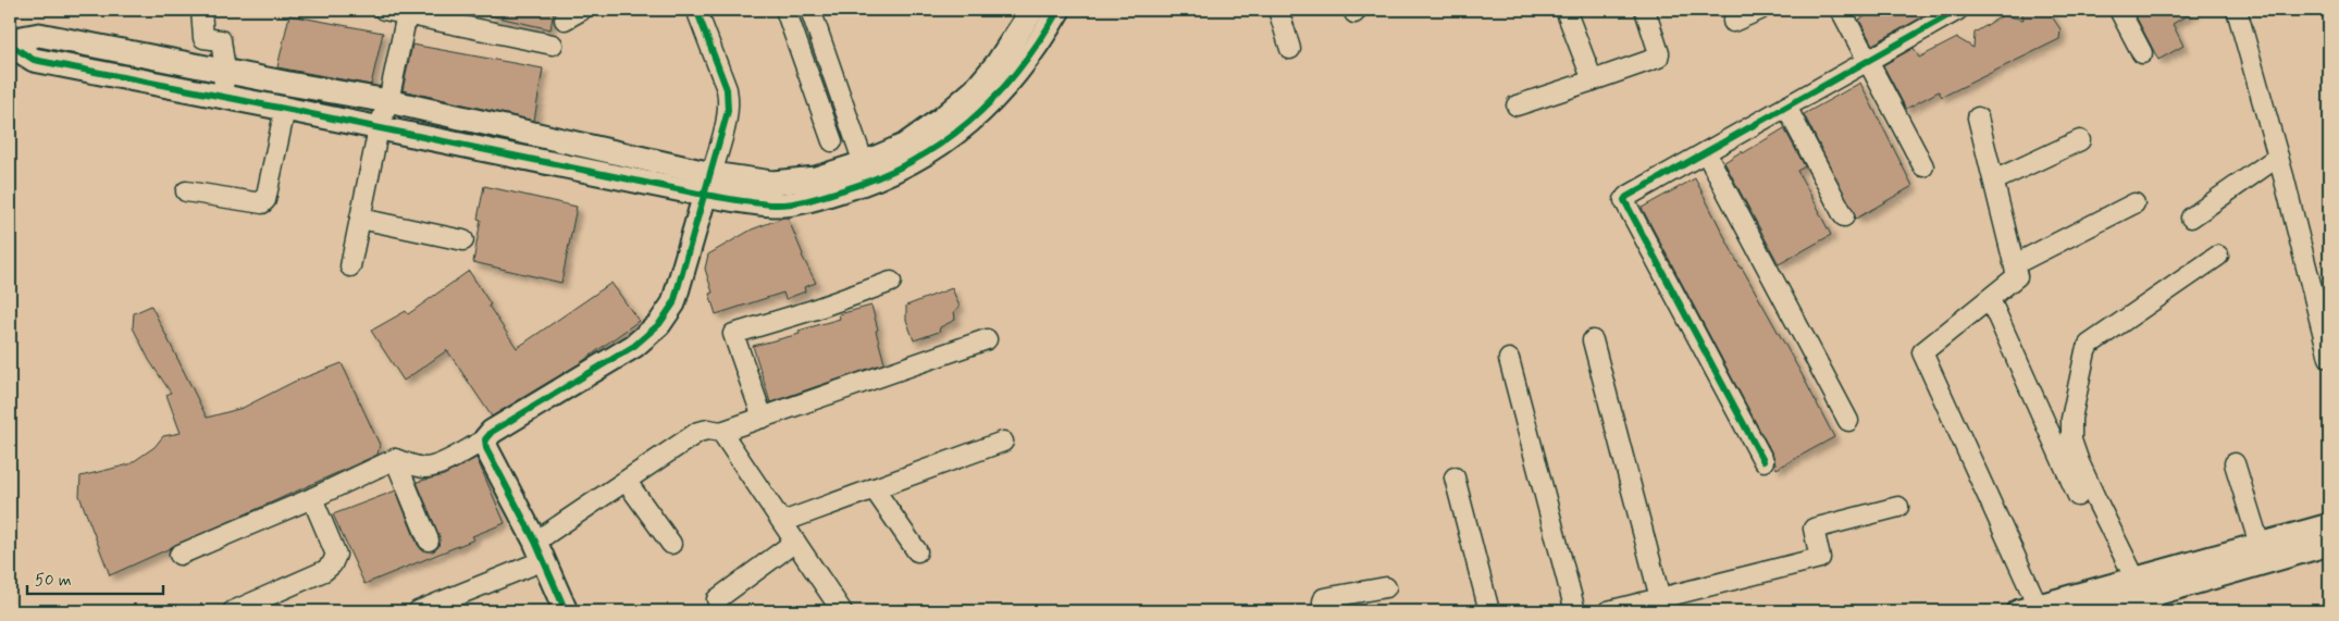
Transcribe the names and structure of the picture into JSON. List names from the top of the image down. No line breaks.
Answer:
{"scale_bar":"50 m"}
